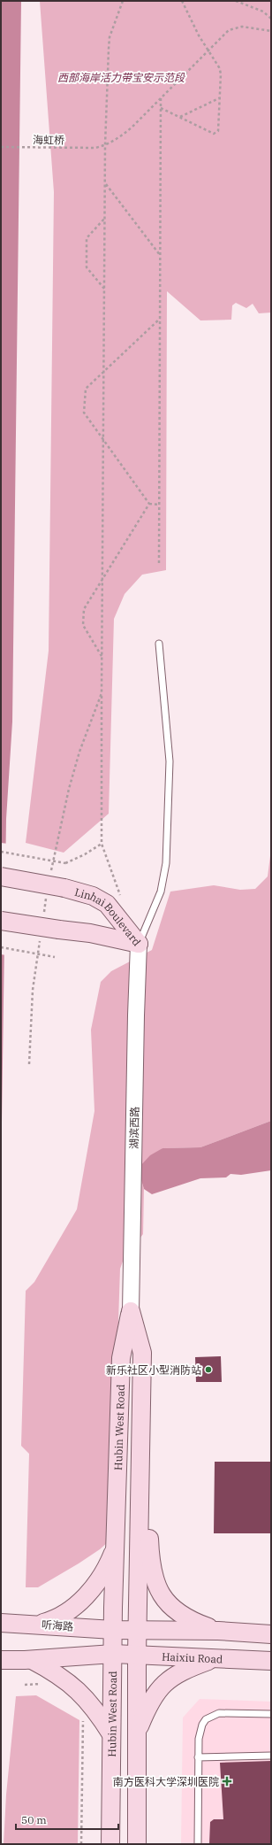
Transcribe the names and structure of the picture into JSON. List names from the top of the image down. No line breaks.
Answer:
{"streets":{"main road":["Linhai Boulevard","Hubin West Road","听海路","Haixiu Road"],"street":["湖滨西路"],"path":["海虹桥"]},"crossings":[["Linhai Boulevard","湖滨西路"],["湖滨西路","Hubin West Road"],["Hubin West Road","听海路"],["Hubin West Road","Haixiu Road"]],"parks":["西部海岸活力带宝安示范段"],"places":{"other":["新乐社区小型消防站"],"health":["南方医科大学深圳医院"]},"scale_bar":"50 m"}
